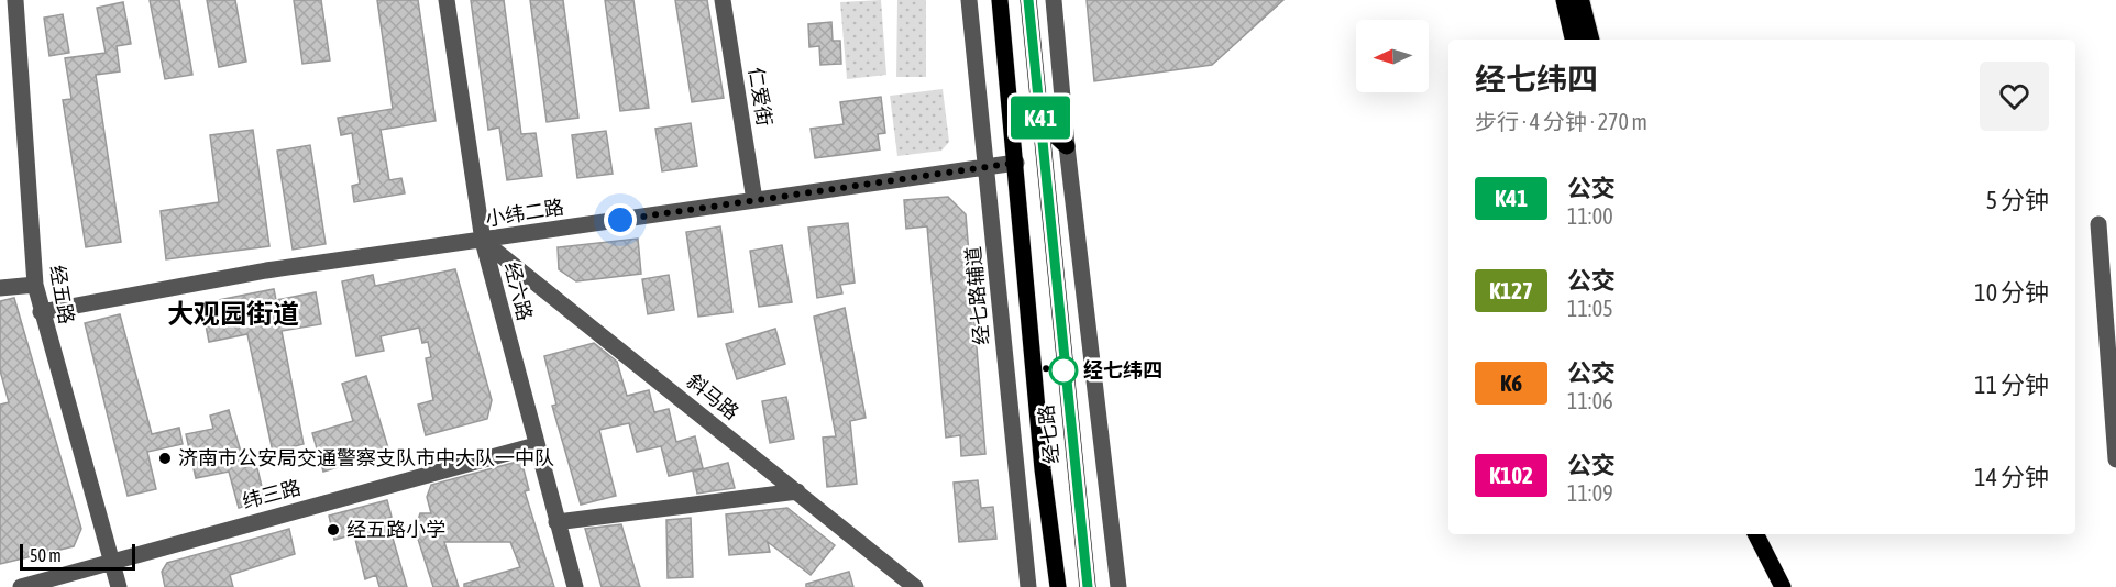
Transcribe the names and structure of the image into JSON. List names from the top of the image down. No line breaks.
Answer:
{"streets":{"main road":["经七路"],"street":["仁爱街","小纬二路","经六路","经五路","经七路辅道","斜马路","纬三路"]},"crossings":[["仁爱街","小纬二路"],["小纬二路","经六路"],["小纬二路","经五路"],["小纬二路","经七路辅道"],["小纬二路","斜马路"],["小纬二路","经七路"],["经六路","斜马路"],["经六路","纬三路"],["经五路","纬三路"]],"districts":["大观园街道"],"places":["经七纬四","济南市公安局交通警察支队市中大队一中队","经五路小学"],"lines":["bus line K41"],"scale_bar":"50 m","north":"left","page":{"on_map":"K41","heading":["经七纬四","步行 · 4 分钟 · 270 m"],"list":[{"mark":"K41","name":"公交","note":"11:00","value":"5 分钟"},{"mark":"K127","name":"公交","note":"11:05","value":"10 分钟"},{"mark":"K6","name":"公交","note":"11:06","value":"11 分钟"},{"mark":"K102","name":"公交","note":"11:09","value":"14 分钟"}],"scale":"50 m"}}
